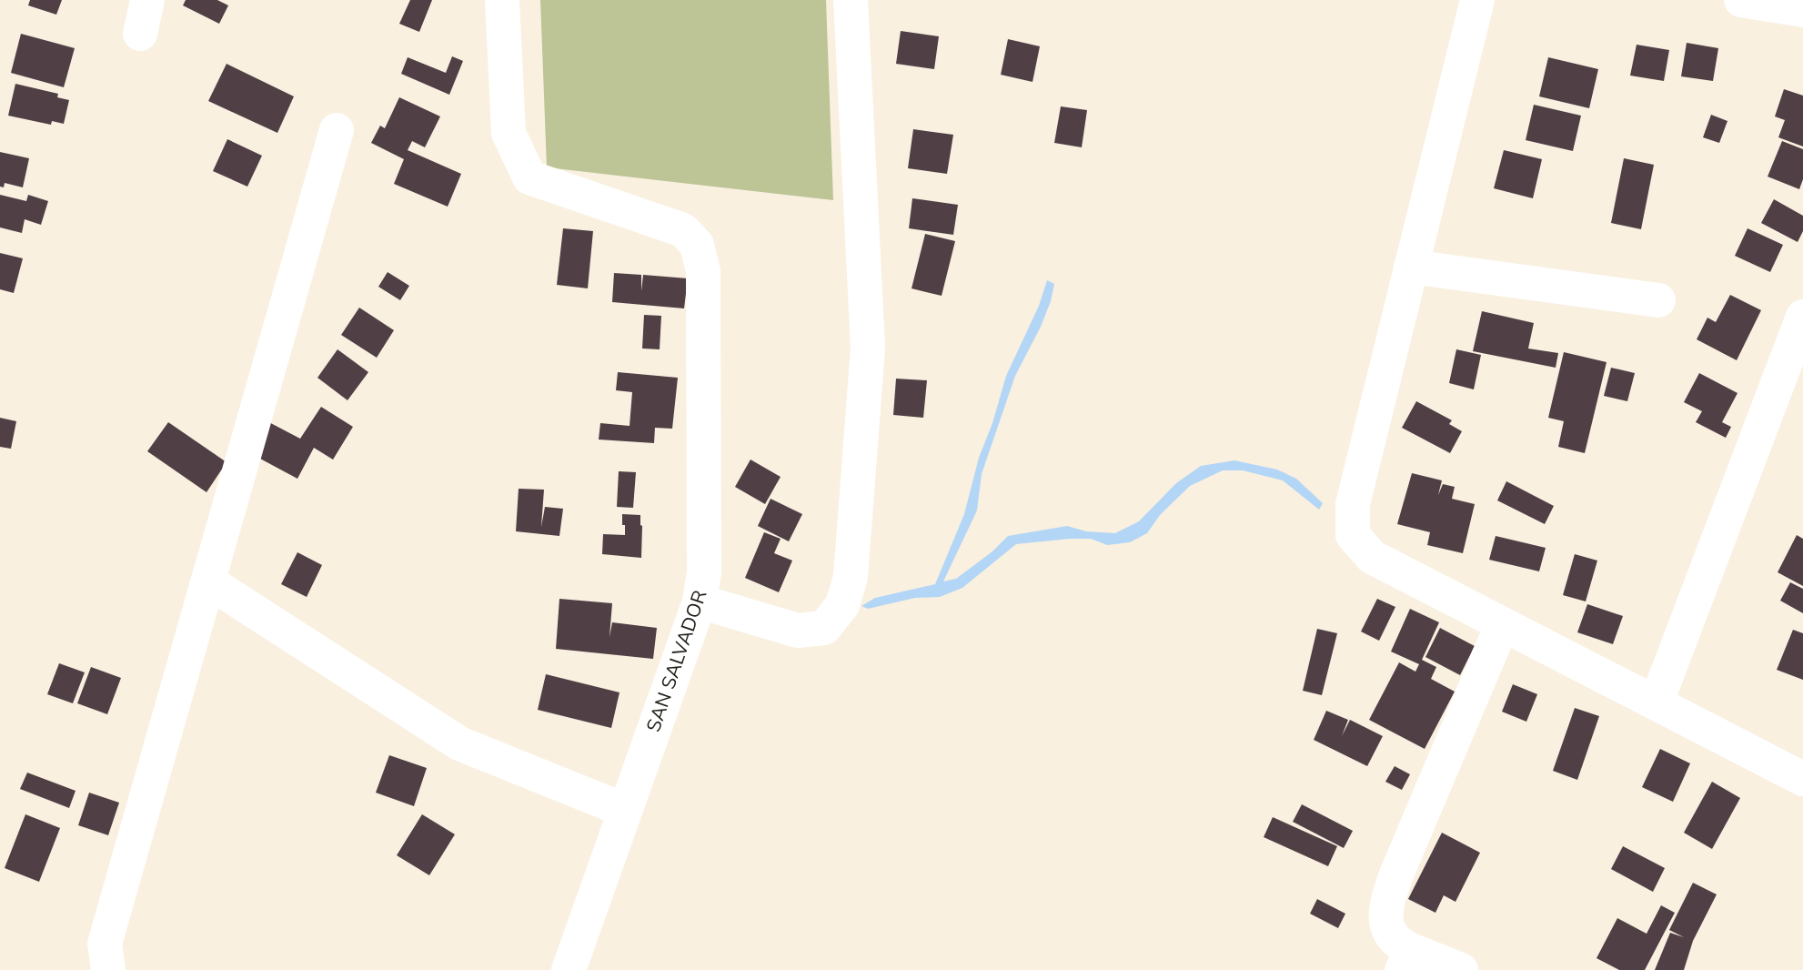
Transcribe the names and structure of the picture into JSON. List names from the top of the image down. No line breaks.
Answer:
{"streets":{"street":["SAN SALVADOR"]}}
